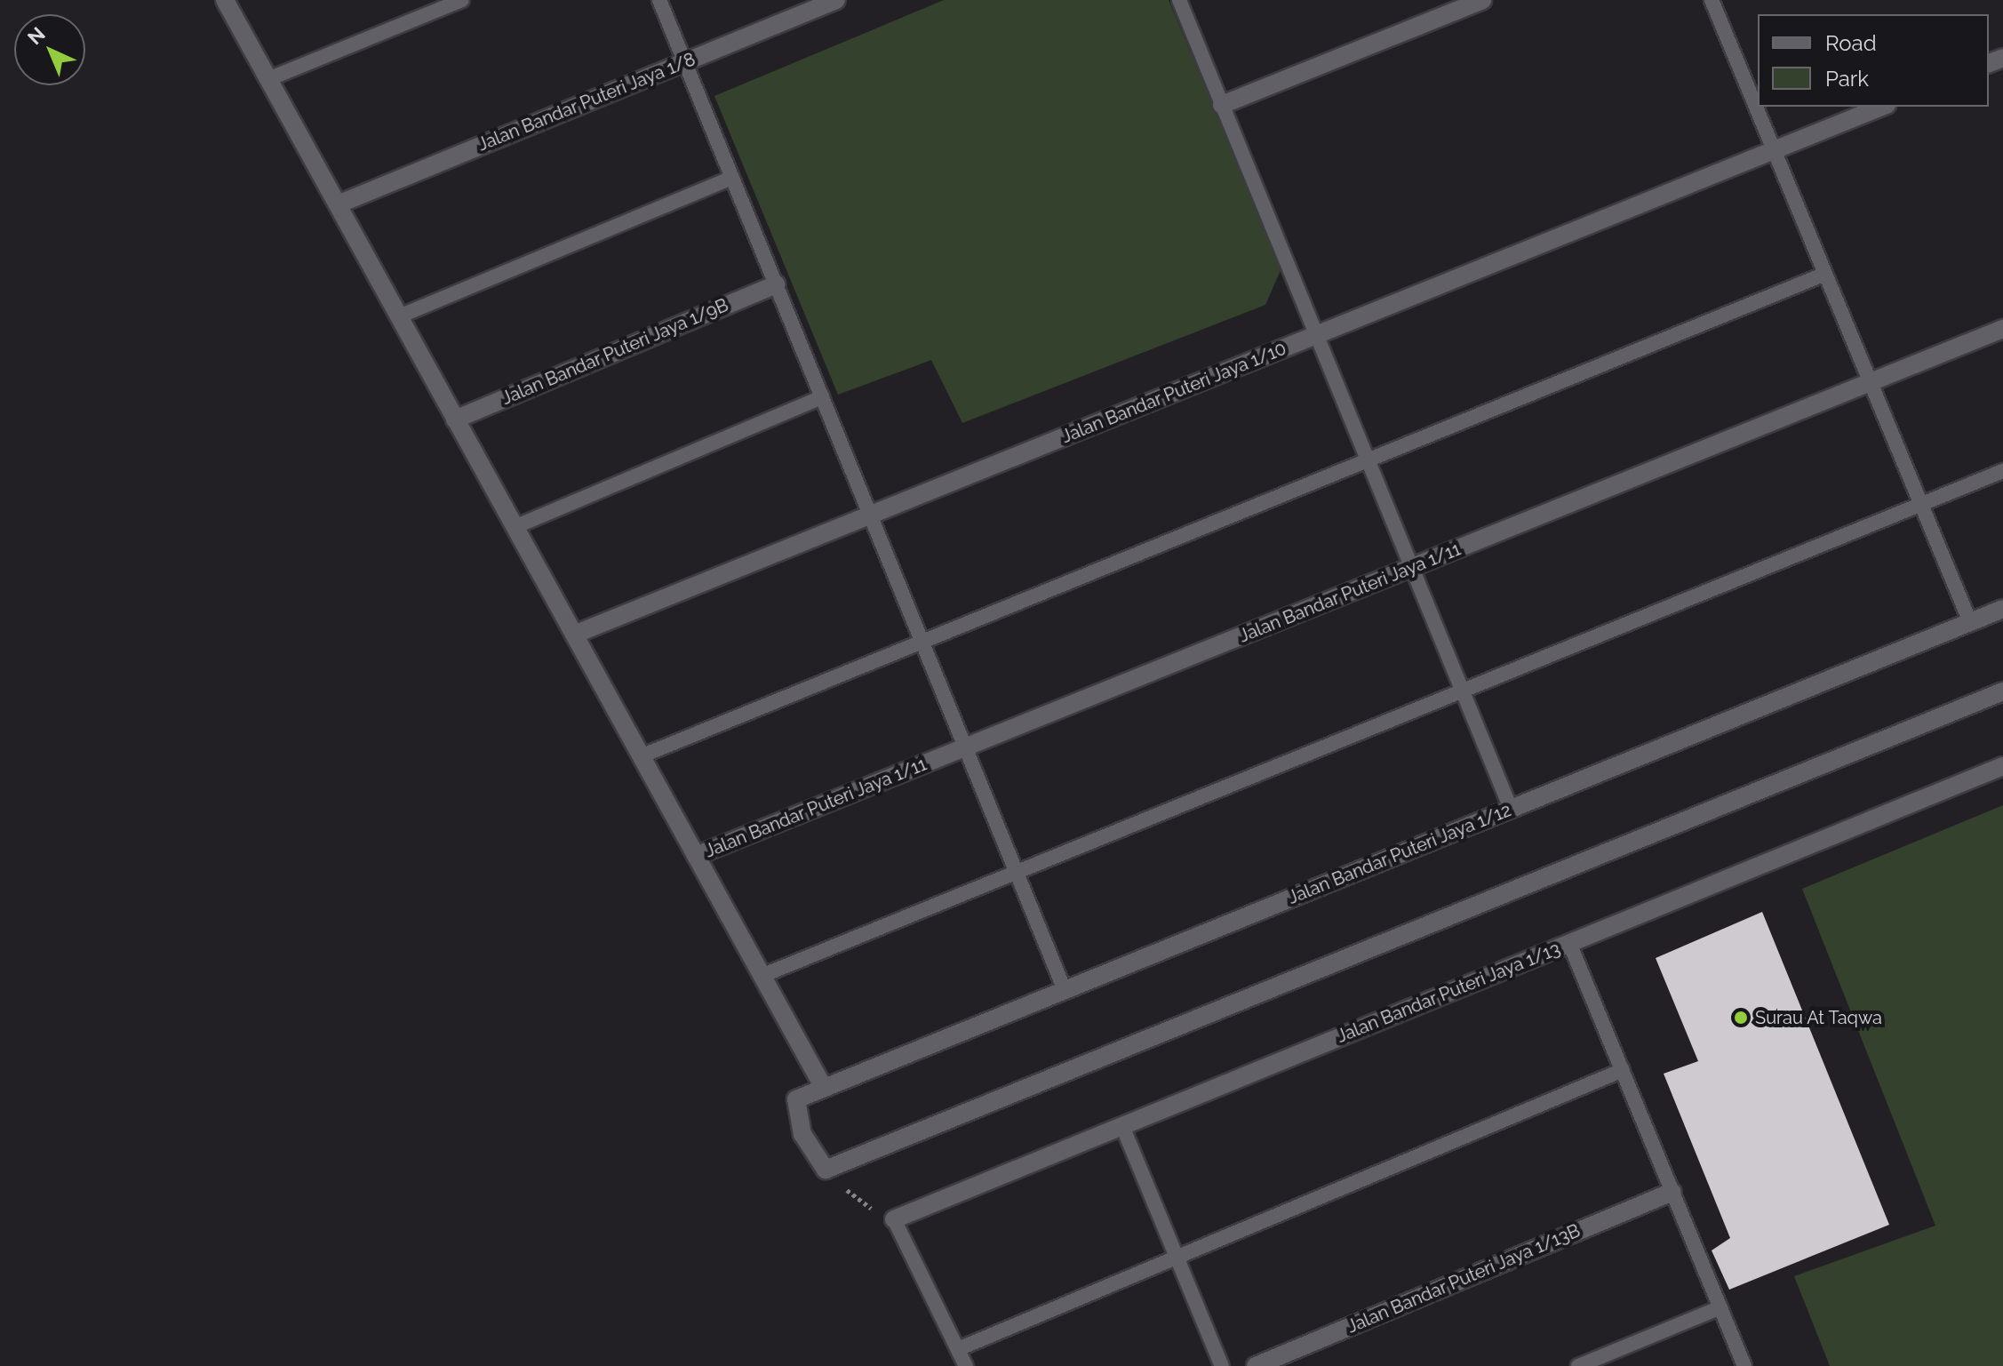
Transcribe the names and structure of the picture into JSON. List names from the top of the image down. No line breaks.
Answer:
{"streets":{"street":["Jalan Bandar Puteri Jaya 1/8","Jalan Bandar Puteri Jaya 1/9B","Jalan Bandar Puteri Jaya 1/10","Jalan Bandar Puteri Jaya 1/11","Jalan Bandar Puteri Jaya 1/12","Jalan Bandar Puteri Jaya 1/13","Jalan Bandar Puteri Jaya 1/13B"]},"places":["Surau At Taqwa"],"legend":["Road","Park"],"north":"top left"}
